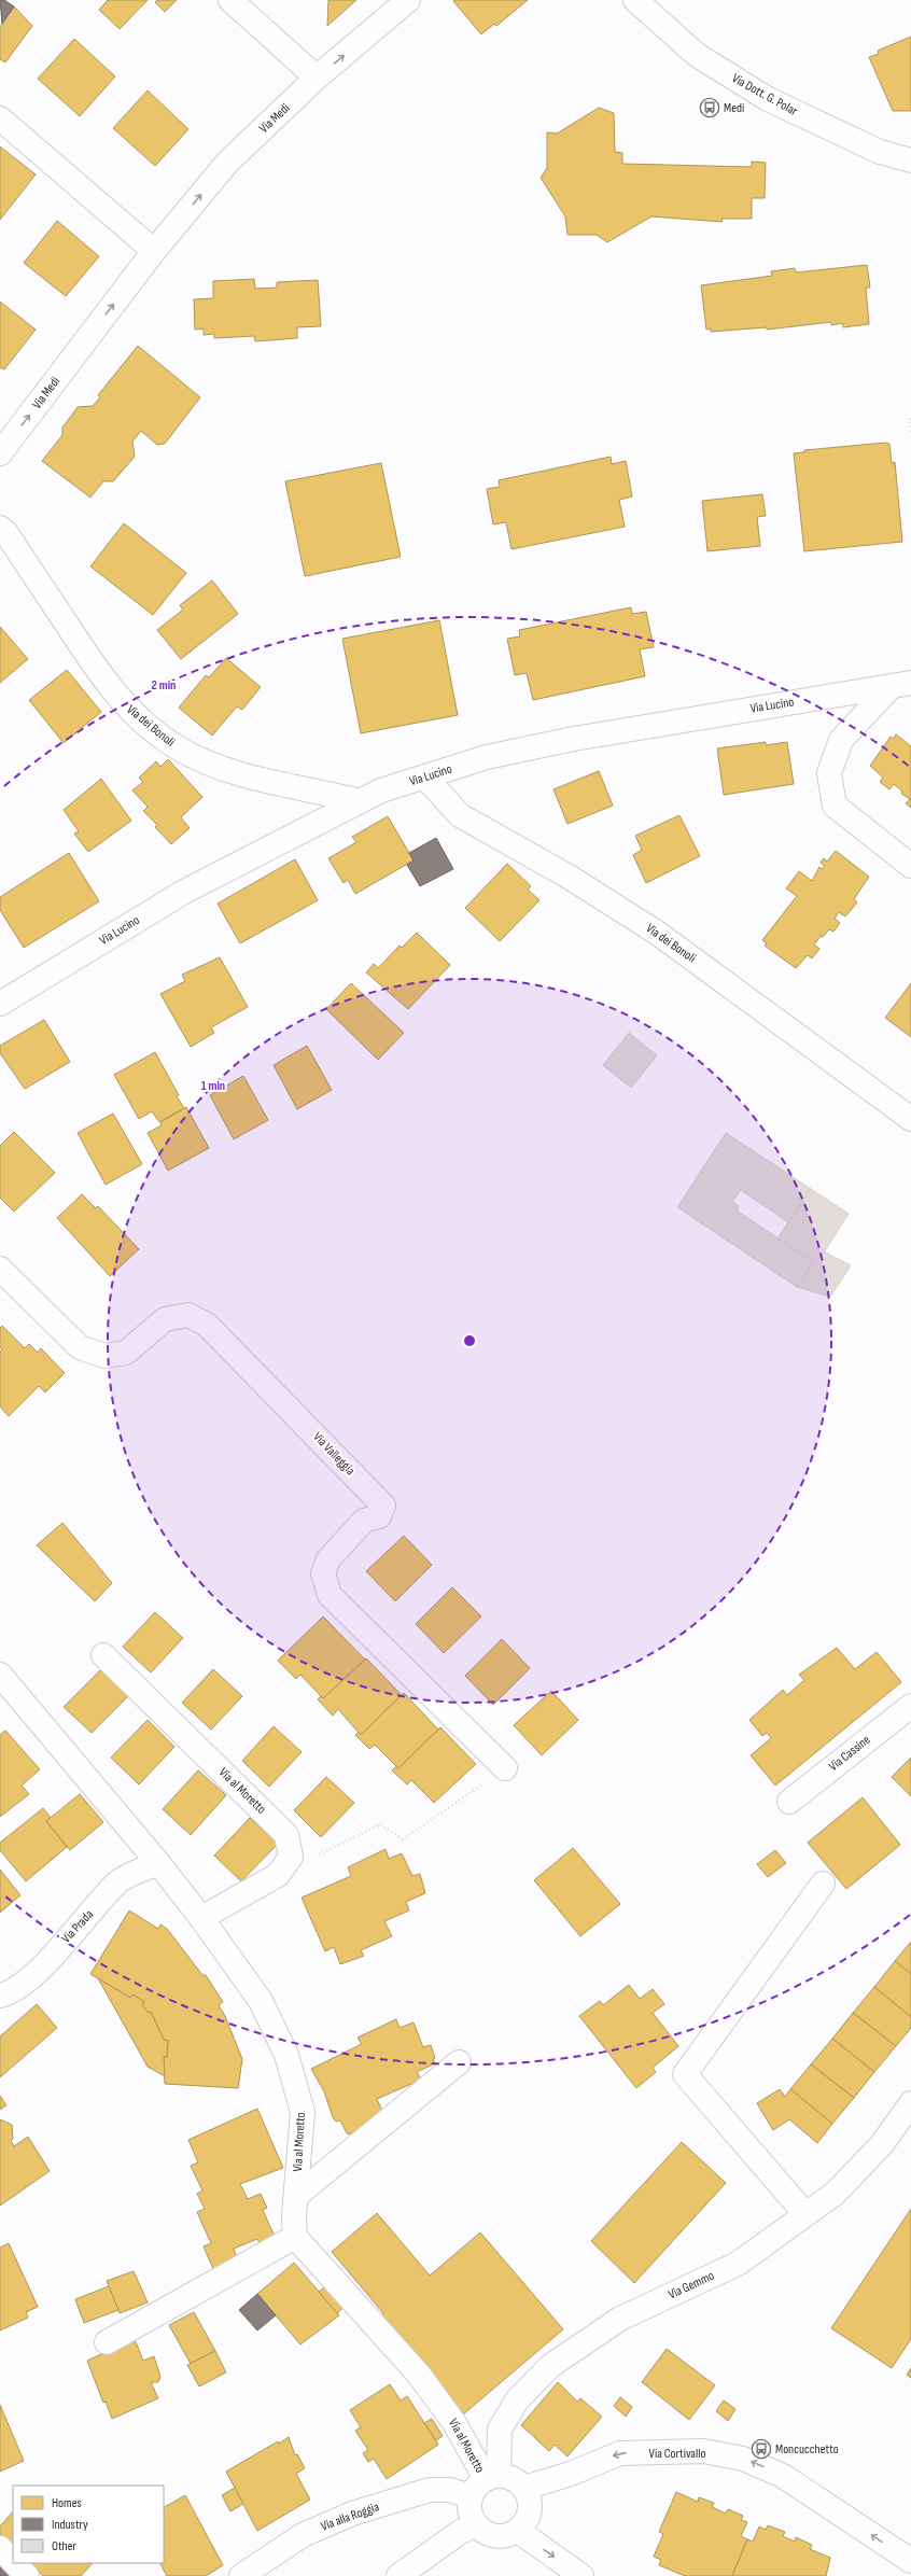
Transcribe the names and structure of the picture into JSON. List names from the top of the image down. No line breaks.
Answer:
{"streets":{"street":["Via Dott. G. Polar","Via Medi","Via Lucino","Via dei Bonoli","Via Valleggia","Via Cassine","Via al Moretto","Via Prada","Via Gemmo","Via Cortivallo","Via alla Roggia"]},"crossings":[["Via Lucino","Via dei Bonoli"],["Via al Moretto","Via Prada"],["Via al Moretto","Via Gemmo"],["Via al Moretto","Via Cortivallo"],["Via al Moretto","Via alla Roggia"],["Via Gemmo","Via Cortivallo"],["Via Gemmo","Via alla Roggia"],["Via Cortivallo","Via alla Roggia"]],"one_way":["Via Medi","Via Cortivallo"],"places":{"bus stop":["Medi","Moncucchetto"]},"legend":["Homes","Industry","Other"],"rings":["2 min","1 min"]}
